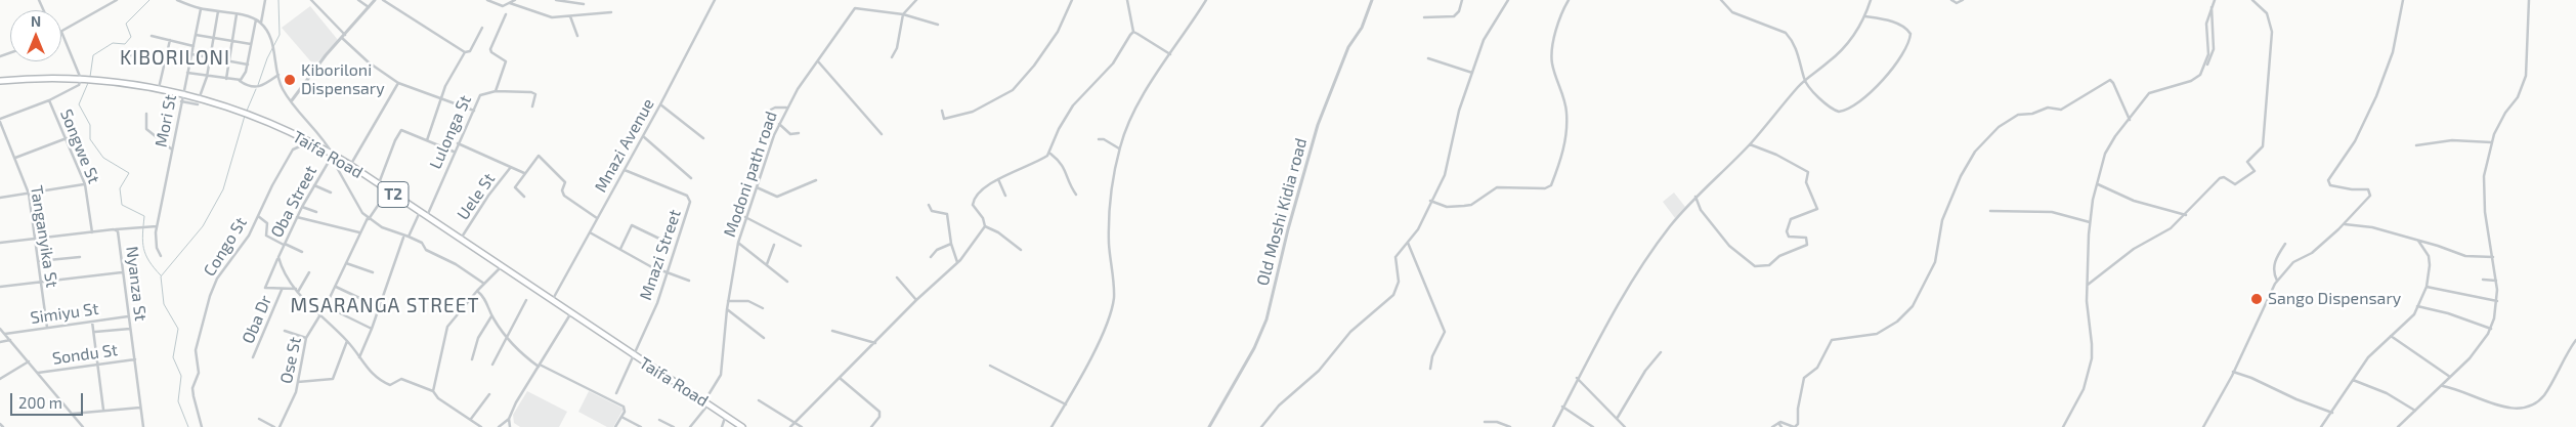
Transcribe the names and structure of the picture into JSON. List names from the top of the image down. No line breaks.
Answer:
{"streets":{"highway":["Taifa Road","T2"],"street":["Mori St","Lulonga St","Mnazi Avenue","Songwe St","Modoni path road","Uele St","Oba Street","Old Moshi Kidia road","Tanganyika St","Congo St","Mnazi Street","Nyanza St","Simiyu St","Oba Dr","Sondu St","Ose St"]},"crossings":[["Mori St","Taifa Road"],["Lulonga St","Taifa Road"],["Mnazi Avenue","Taifa Road"],["Mnazi Avenue","Mnazi Street"],["Songwe St","Nyanza St"],["Taifa Road","Modoni path road"],["Taifa Road","Uele St"],["Taifa Road","Oba Street"],["Taifa Road","Congo St"],["Taifa Road","Mnazi Street"],["Taifa Road","Ose St"],["Oba Street","Oba Dr"],["Oba Street","Ose St"],["Tanganyika St","Nyanza St"],["Tanganyika St","Simiyu St"],["Nyanza St","Simiyu St"],["Nyanza St","Sondu St"]],"districts":["KIBORILONI","MSARANGA STREET"],"places":["Kiboriloni Dispensary","Sango Dispensary"],"scale_bar":"200 m","north":"top"}
